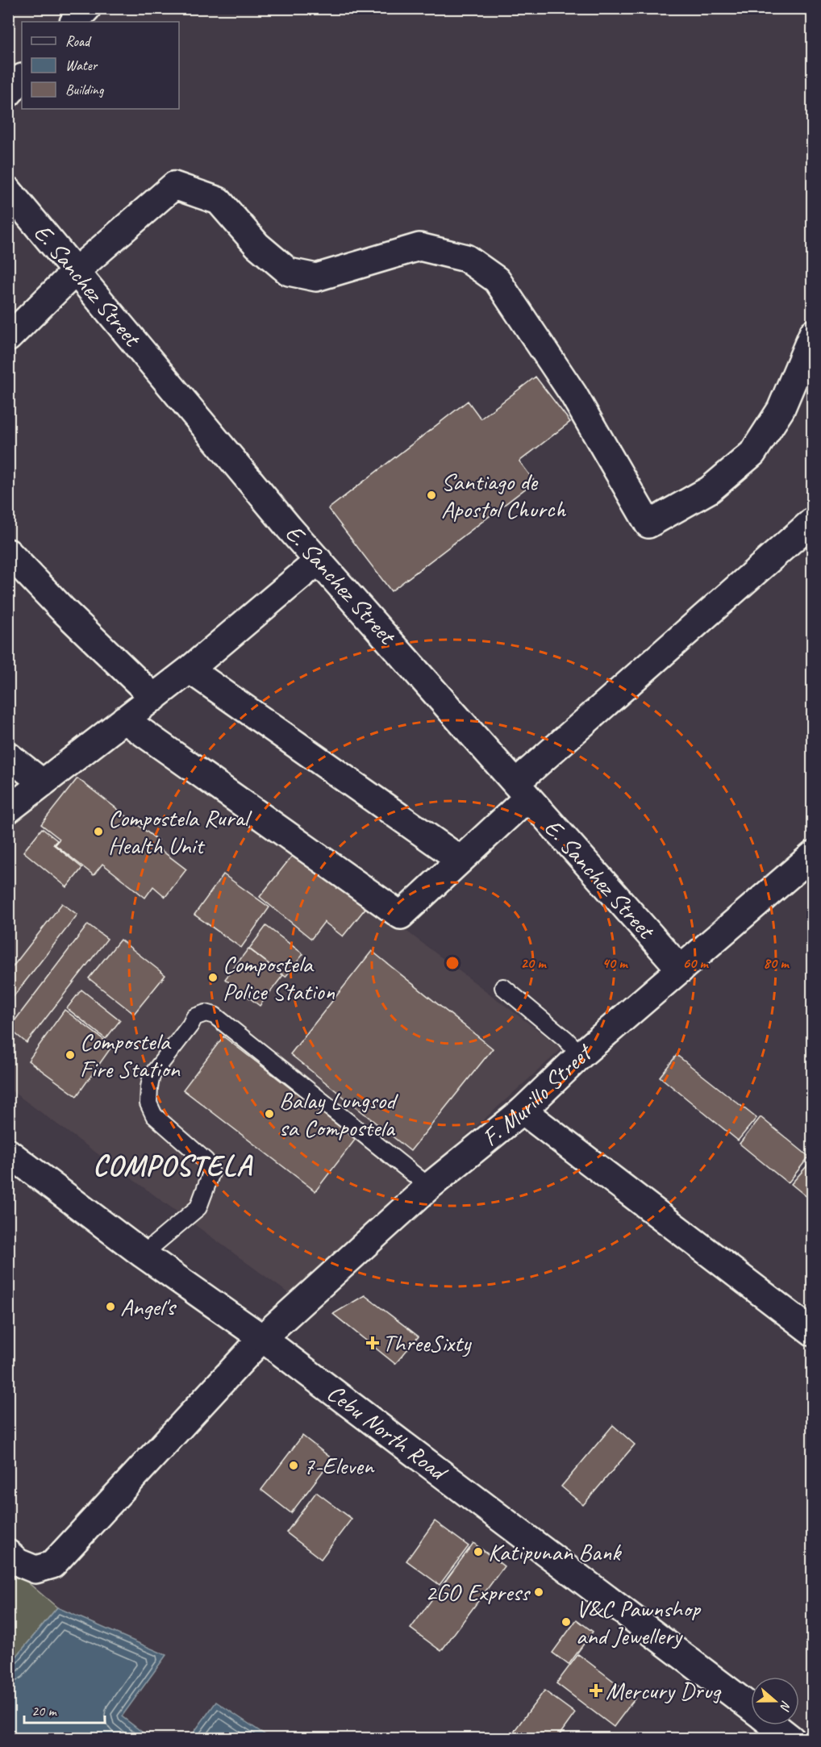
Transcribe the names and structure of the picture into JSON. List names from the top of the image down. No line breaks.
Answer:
{"streets":{"main road":["E. Sanchez Street","F. Murillo Street","Cebu North Road"]},"crossings":[["E. Sanchez Street","F. Murillo Street"],["F. Murillo Street","Cebu North Road"]],"districts":["COMPOSTELA"],"places":{"other":["Santiago de Apostol Church","Compostela Rural Health Unit","Compostela Police Station","Compostela Fire Station","Balay Lungsod sa Compostela","Angel's","7-Eleven","Katipunan Bank","2GO Express","V&C Pawnshop and Jewellery"],"health":["ThreeSixty","Mercury Drug"]},"legend":["Road","Water","Building"],"scale_bar":"20 m","north":"right","rings":["20 m","40 m","60 m","80 m"]}
